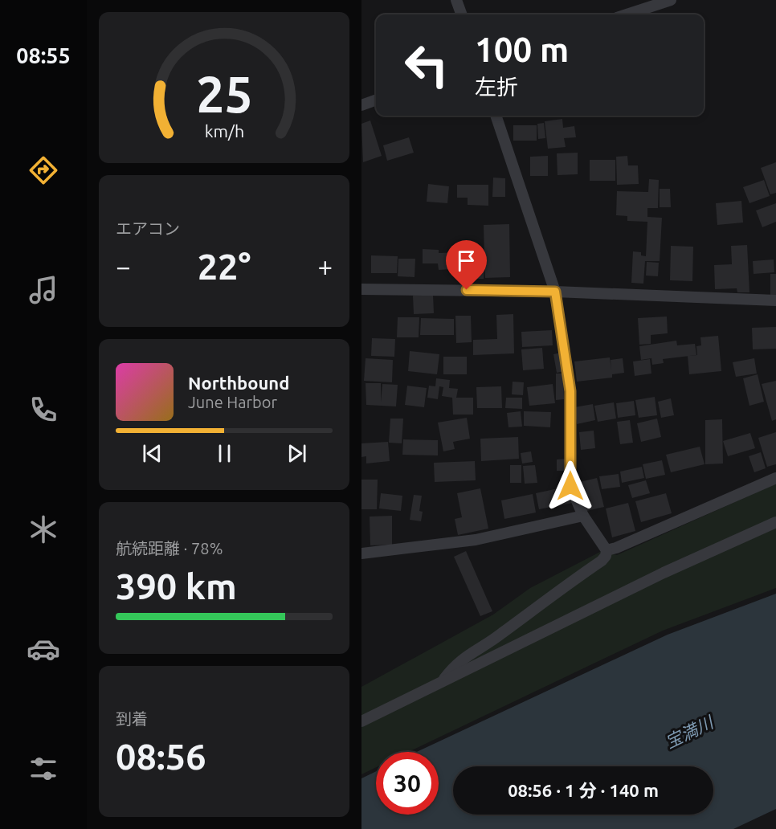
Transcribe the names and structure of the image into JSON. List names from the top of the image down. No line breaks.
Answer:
{"water":["宝満川"],"page":{"tabs":"08:55","turn":["100 m","左折"],"tile":["エアコン",["航続距離 · 78%","390 km"],["到着","08:56"]],"heat":["−","22°","+"],"song":["Northbound","June Harbor"],"limit":"30","trip":"08:56 · 1 分 · 140 m","gauge":["25","km/h"]}}
